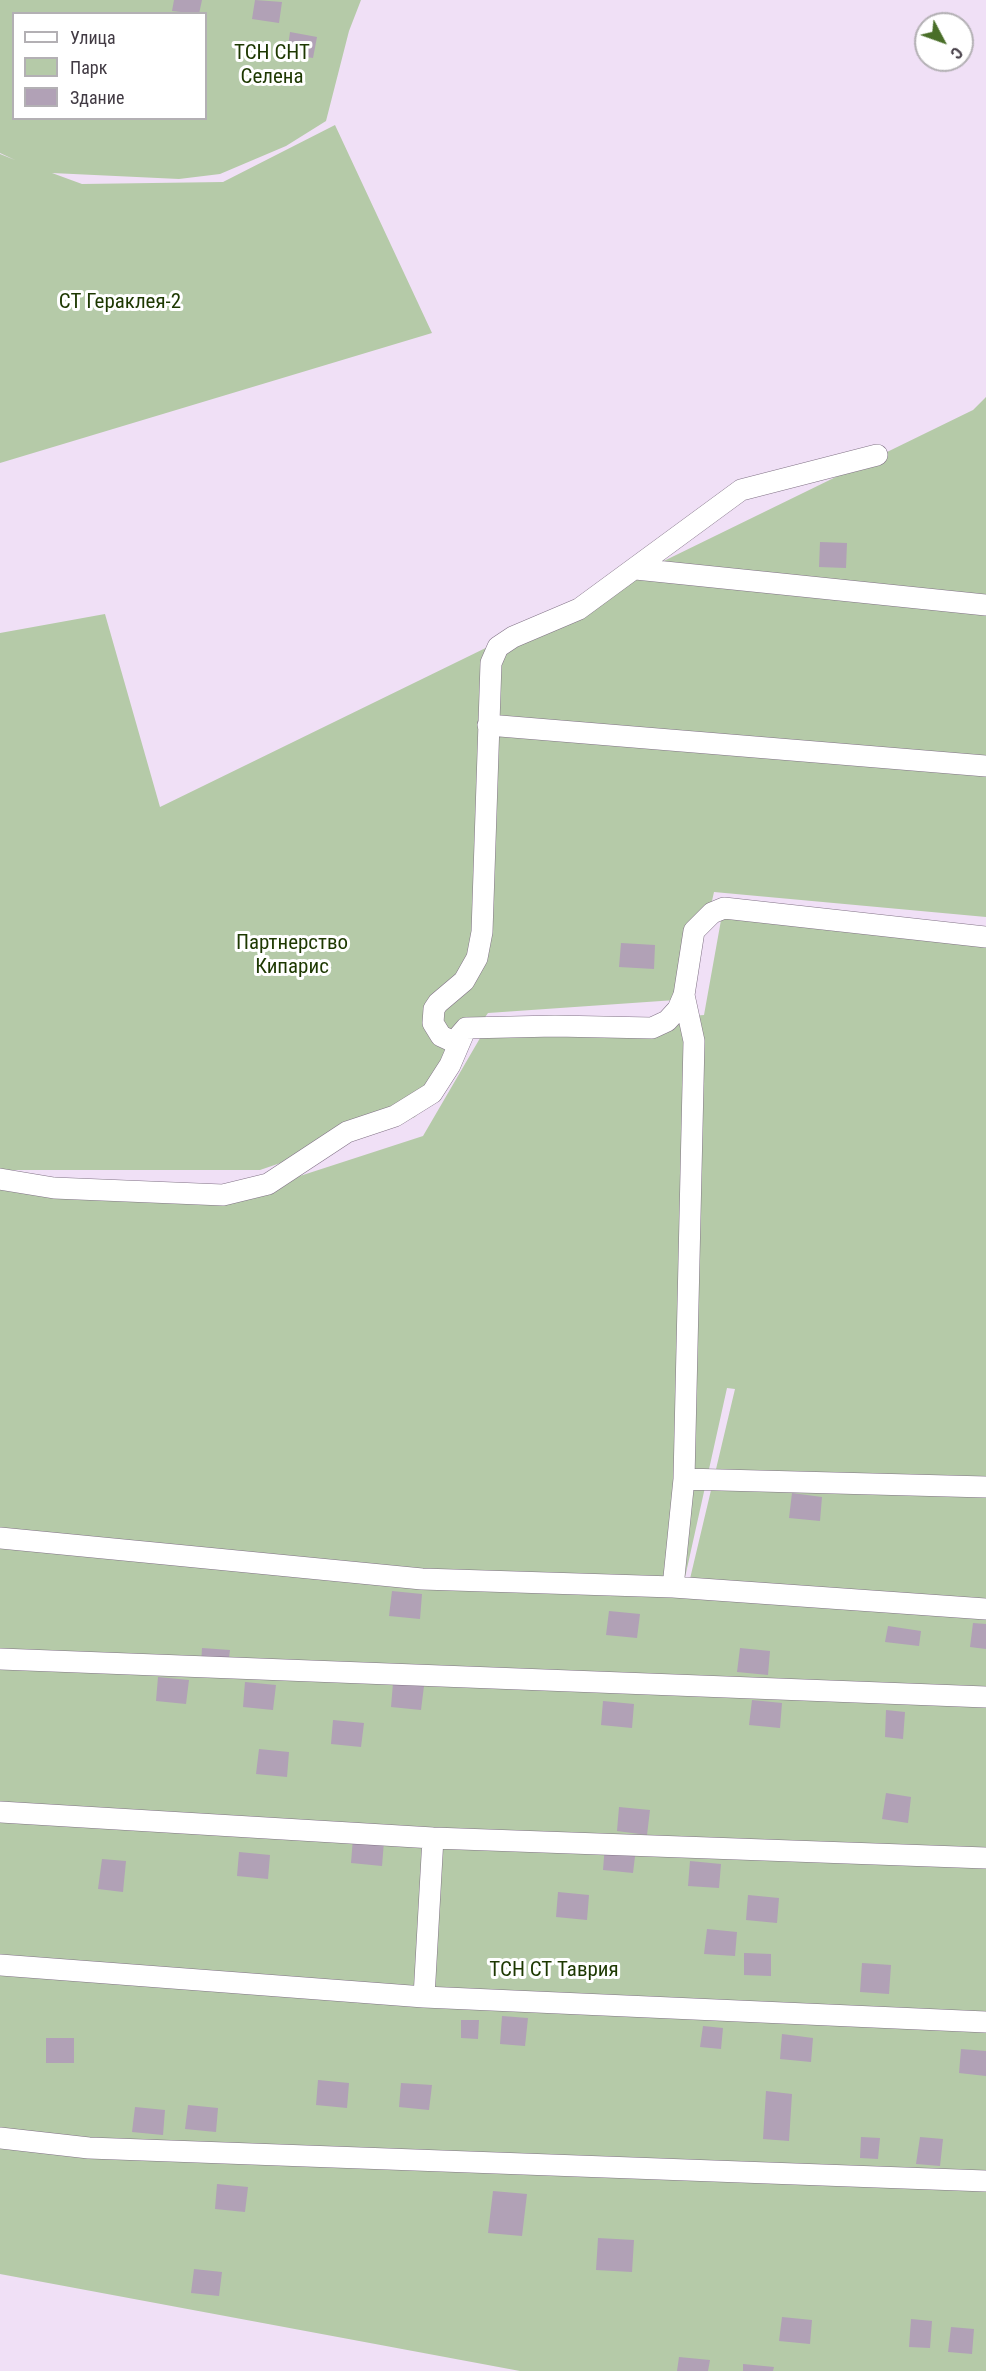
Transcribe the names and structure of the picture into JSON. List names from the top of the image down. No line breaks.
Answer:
{"parks":["ТСН СНТ Селена","СТ Гераклея-2","Партнерство Кипарис","ТСН СТ Таврия"],"legend":["Улица","Парк","Здание"],"north":"bottom right"}
